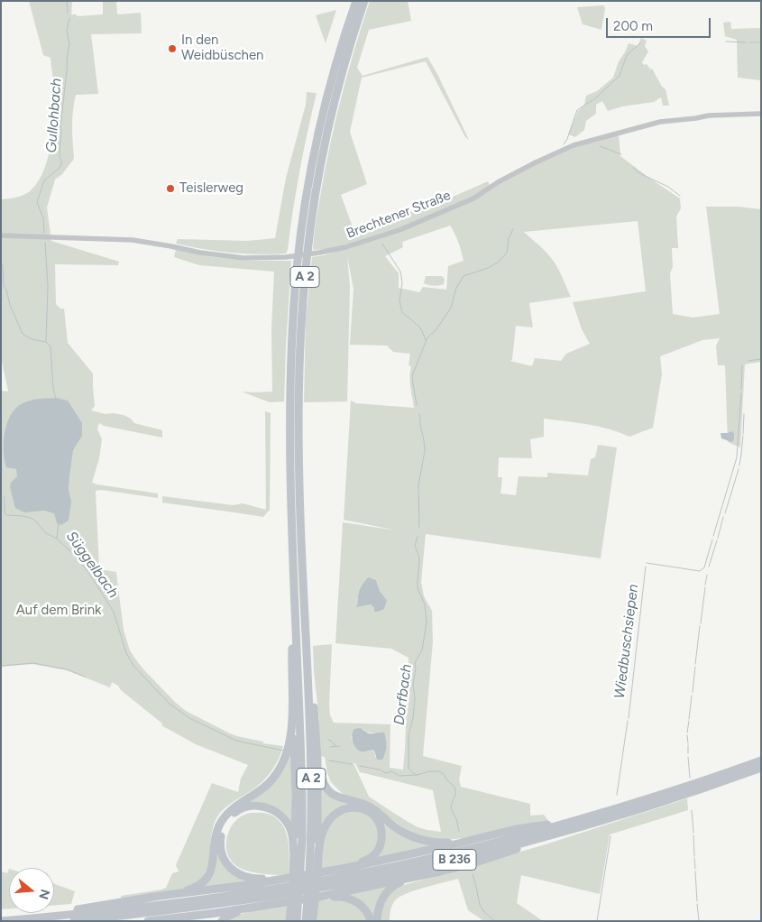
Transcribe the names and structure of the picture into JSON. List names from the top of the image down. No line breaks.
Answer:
{"streets":{"highway":["A 2","B 236"],"street":["Brechtener Straße"]},"water":["Gullohbach","Süggelbach","Wiedbuschsiepen","Dorfbach"],"parks":["Auf dem Brink"],"places":["In den Weidbüschen","Teislerweg"],"scale_bar":"200 m","north":"right"}
